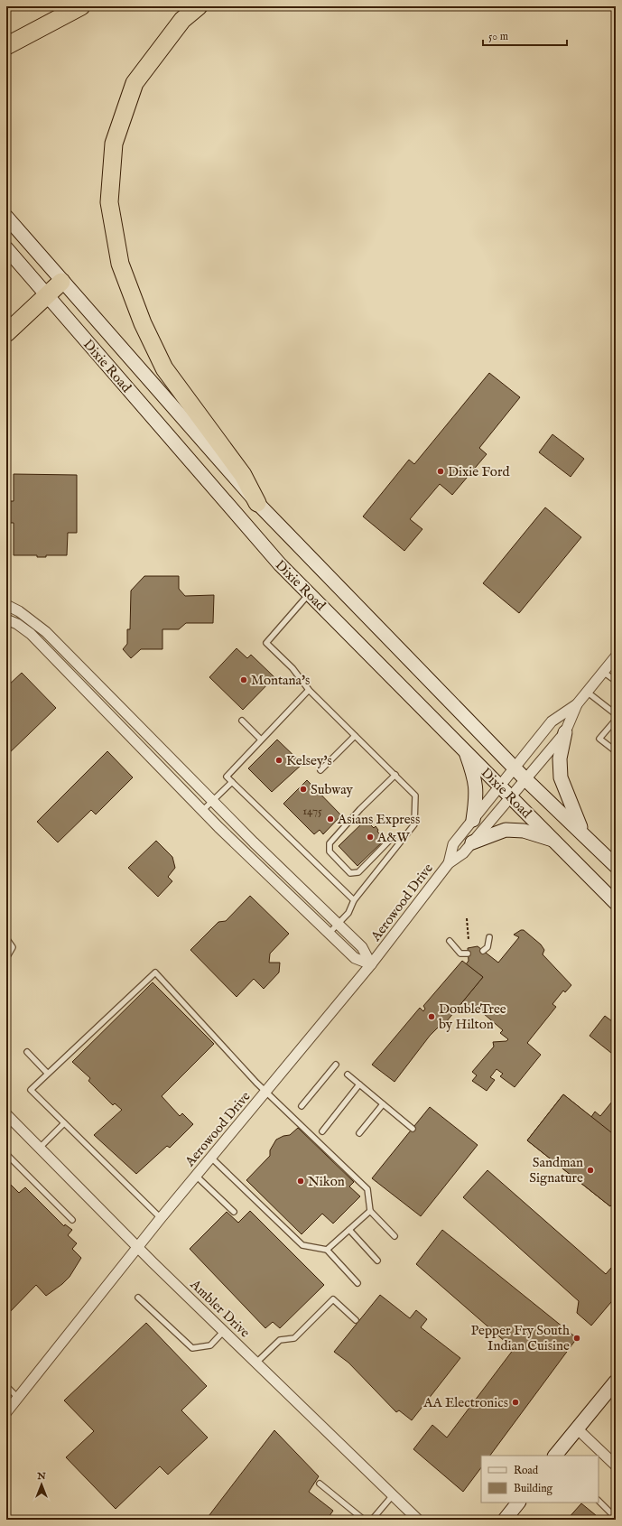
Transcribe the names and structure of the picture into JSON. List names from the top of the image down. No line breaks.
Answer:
{"streets":{"main road":["Dixie Road"],"street":["Aerowood Drive","Ambler Drive"]},"crossings":[["Dixie Road","Aerowood Drive"],["Aerowood Drive","Ambler Drive"]],"places":["Dixie Ford","Montana's","Kelsey's","Subway","Asians Express","A&W","DoubleTree by Hilton","Sandman Signature","Nikon","Pepper Fry South Indian Cuisine","AA Electronics"],"house_numbers":["1475"],"legend":["Road","Building"],"scale_bar":"50 m","north":"top"}
